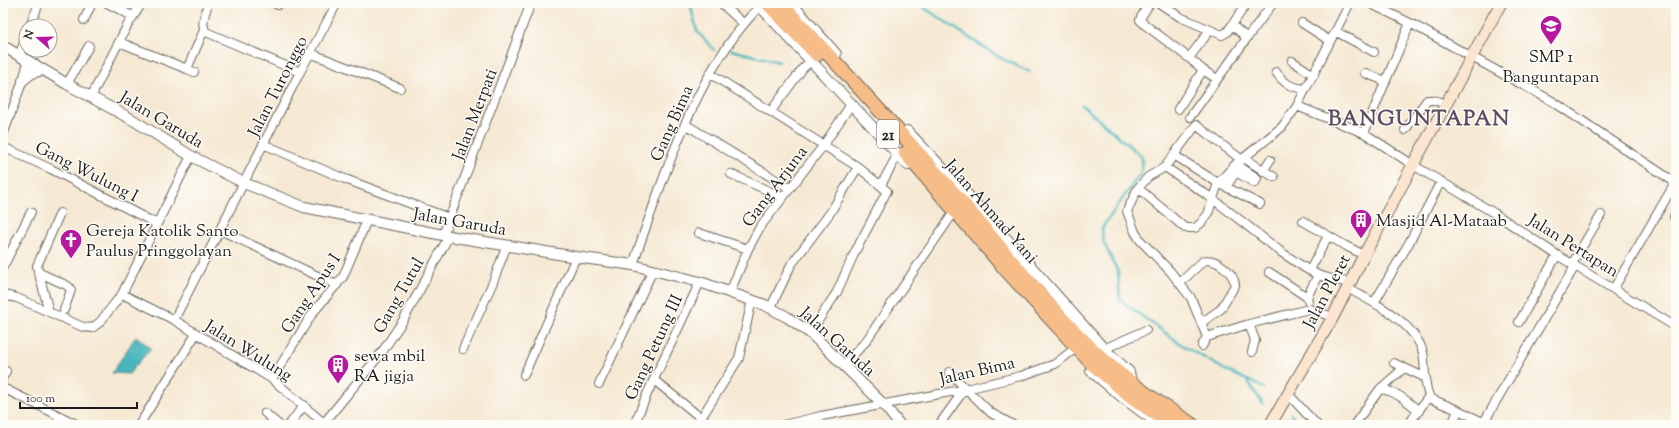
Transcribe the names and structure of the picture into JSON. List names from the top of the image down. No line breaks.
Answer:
{"streets":{"highway":["21","Jalan Ahmad Yani"],"main road":["Jalan Pleret"],"street":["Jalan Turonggo","Jalan Merpati","Jalan Garuda","Gang Bima","Gang Wulung I","Gang Arjuna","Jalan Pertapan","Gang Apus I","Gang Tutul","Gang Petung III","Jalan Wulung","Jalan Bima"]},"crossings":[["Jalan Turonggo","Jalan Garuda"],["Jalan Merpati","Jalan Garuda"],["Jalan Merpati","Gang Tutul"],["Jalan Garuda","Gang Bima"],["Jalan Garuda","Gang Arjuna"],["Jalan Garuda","Gang Apus I"],["Jalan Garuda","Gang Tutul"],["Jalan Garuda","Gang Petung III"],["Jalan Garuda","Jalan Bima"],["Gang Bima","Jalan Ahmad Yani"],["Jalan Pertapan","Jalan Pleret"],["Gang Apus I","Jalan Wulung"],["Gang Tutul","Jalan Wulung"]],"districts":["BANGUNTAPAN"],"places":{"school or university":["SMP 1 Banguntapan"],"building":["Masjid Al-Mataab","sewa mbil RA jigja"],"church":["Gereja Katolik Santo Paulus Pringgolayan"]},"scale_bar":"100 m","north":"left"}
